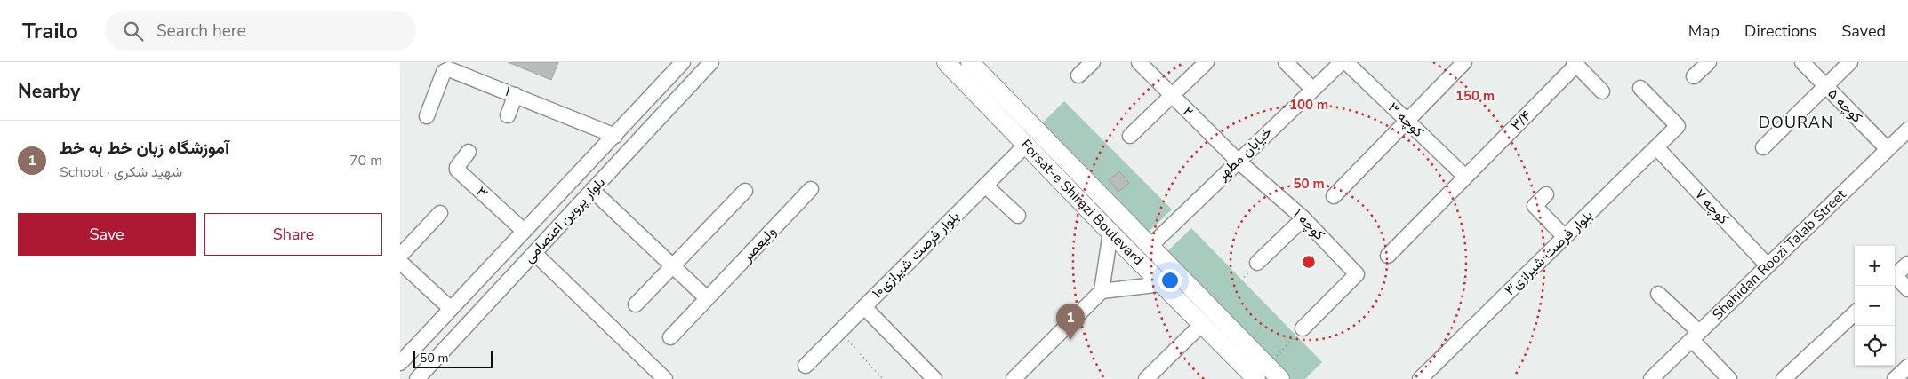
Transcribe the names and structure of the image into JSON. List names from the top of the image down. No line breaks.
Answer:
{"streets":{"main road":["Forsat-e Shirazi Boulevard"],"street":["۱","کوچه ۵","۲","کوچه ۳","۳/۴","خیابان مطهر","۳","کوچه ۷","بلوار پروین اعتصامی","کوچه ۱","ولیعصر","۳بلوار فرصت شیرازی","Shahidan Roozi Talab Street","بلوار فرصت شیرازی۱۰"]},"crossings":[["۱","بلوار پروین اعتصامی"],["کوچه ۵","Shahidan Roozi Talab Street"],["۲","خیابان مطهر"],["۲","کوچه ۱"],["کوچه ۳","۳/۴"],["خیابان مطهر","Forsat-e Shirazi Boulevard"],["خیابان مطهر","کوچه ۱"],["۳","بلوار پروین اعتصامی"],["Forsat-e Shirazi Boulevard","بلوار فرصت شیرازی۱۰"],["کوچه ۷","۳بلوار فرصت شیرازی"],["کوچه ۷","Shahidan Roozi Talab Street"]],"districts":["DOURAN"],"scale_bar":"50 m","page":{"header":"Trailo","search":"Search here","nav":["Map","Directions","Saved"],"heading":"Nearby","list":[{"mark":"1","name":"آموزشگاه زبان خط به خط","note":"School · شهید شکری","value":"70 m"}],"buttons":["Save","Share"],"map_buttons":["+","−"],"pins":"1","scale":"50 m"},"rings":["150 m","100 m","50 m"]}
